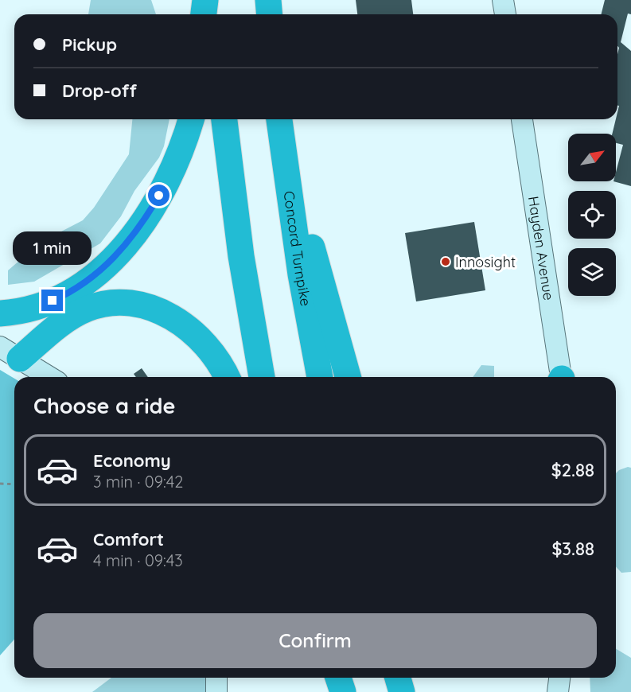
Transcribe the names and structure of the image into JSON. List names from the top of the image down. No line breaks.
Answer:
{"streets":{"highway":["Concord Turnpike"],"street":["Hayden Avenue"]},"places":["Innosight"],"north":"top right","page":{"banner":["Pickup","Drop-off"],"bubble":"1 min","heading":"Choose a ride","list":[{"name":"Economy","note":"3 min · 09:42","value":"$2.88"},{"name":"Comfort","note":"4 min · 09:43","value":"$3.88"}],"buttons":"Confirm"}}
